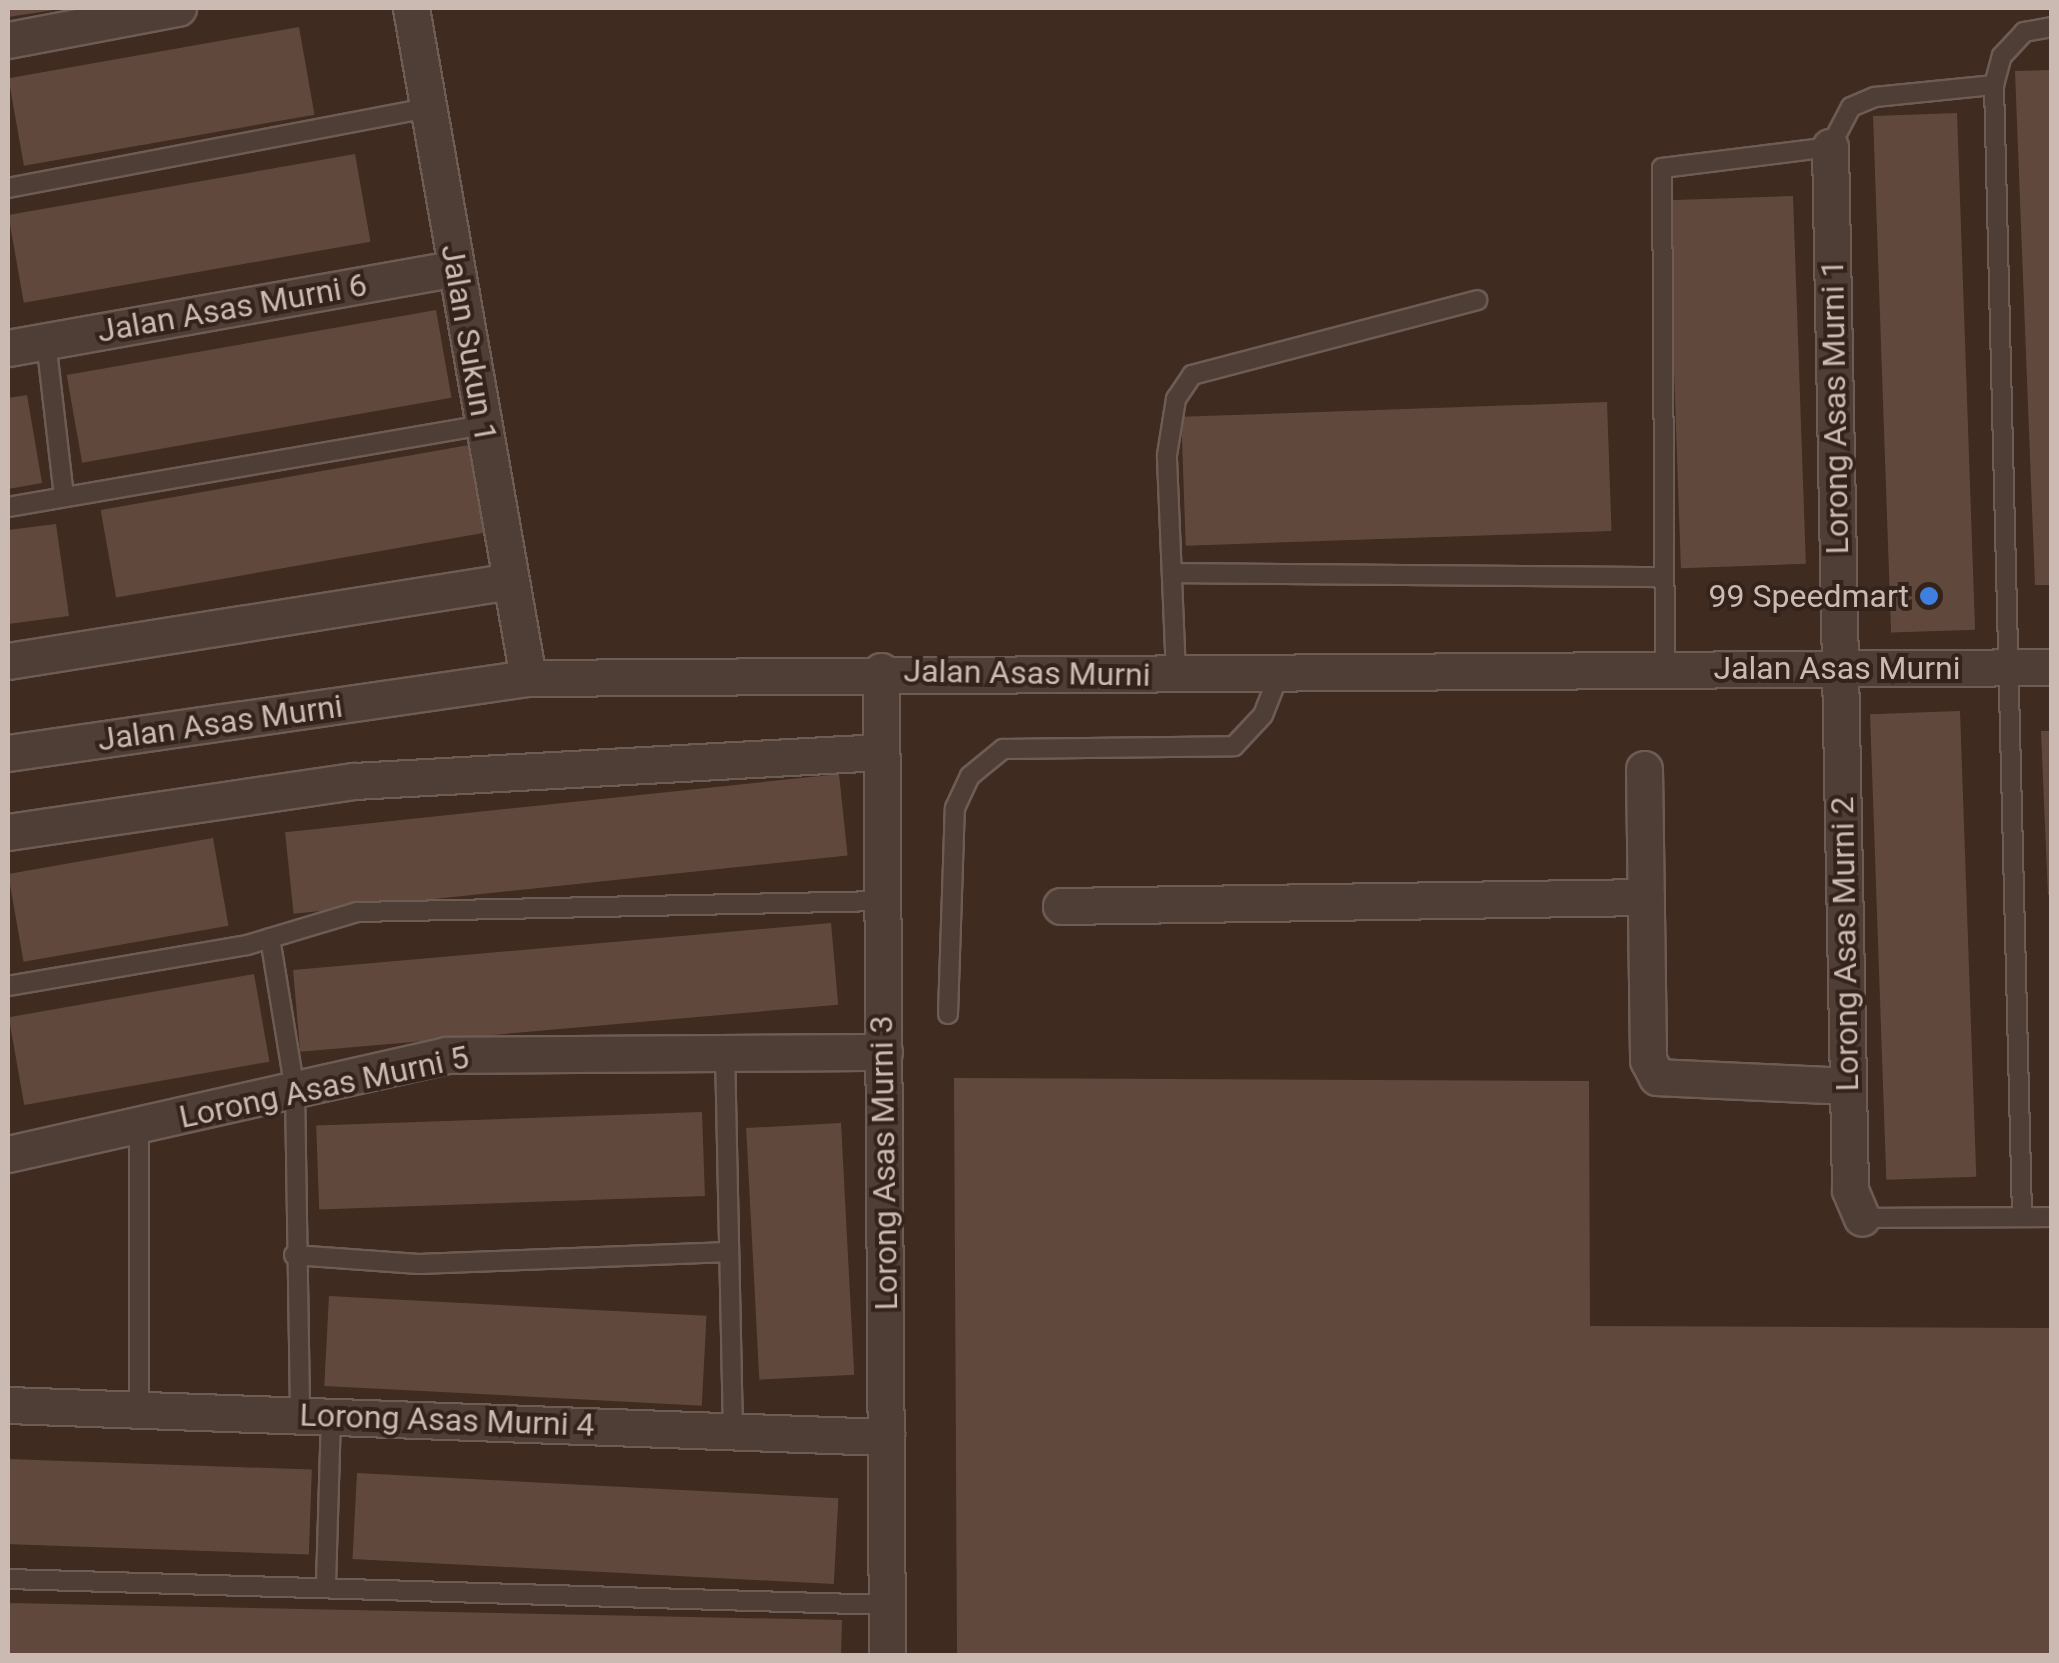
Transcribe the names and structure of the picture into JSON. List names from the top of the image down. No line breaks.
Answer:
{"streets":{"street":["Jalan Asas Murni 6","Jalan Sukun 1","Lorong Asas Murni 1","Jalan Asas Murni","Lorong Asas Murni 2","Lorong Asas Murni 5","Lorong Asas Murni 3","Lorong Asas Murni 4"]},"crossings":[["Jalan Asas Murni 6","Jalan Sukun 1"],["Jalan Sukun 1","Jalan Asas Murni"],["Lorong Asas Murni 1","Jalan Asas Murni"],["Lorong Asas Murni 1","Lorong Asas Murni 2"],["Jalan Asas Murni","Lorong Asas Murni 2"],["Jalan Asas Murni","Lorong Asas Murni 3"],["Lorong Asas Murni 5","Lorong Asas Murni 3"],["Lorong Asas Murni 3","Lorong Asas Murni 4"]],"places":["99 Speedmart"]}
